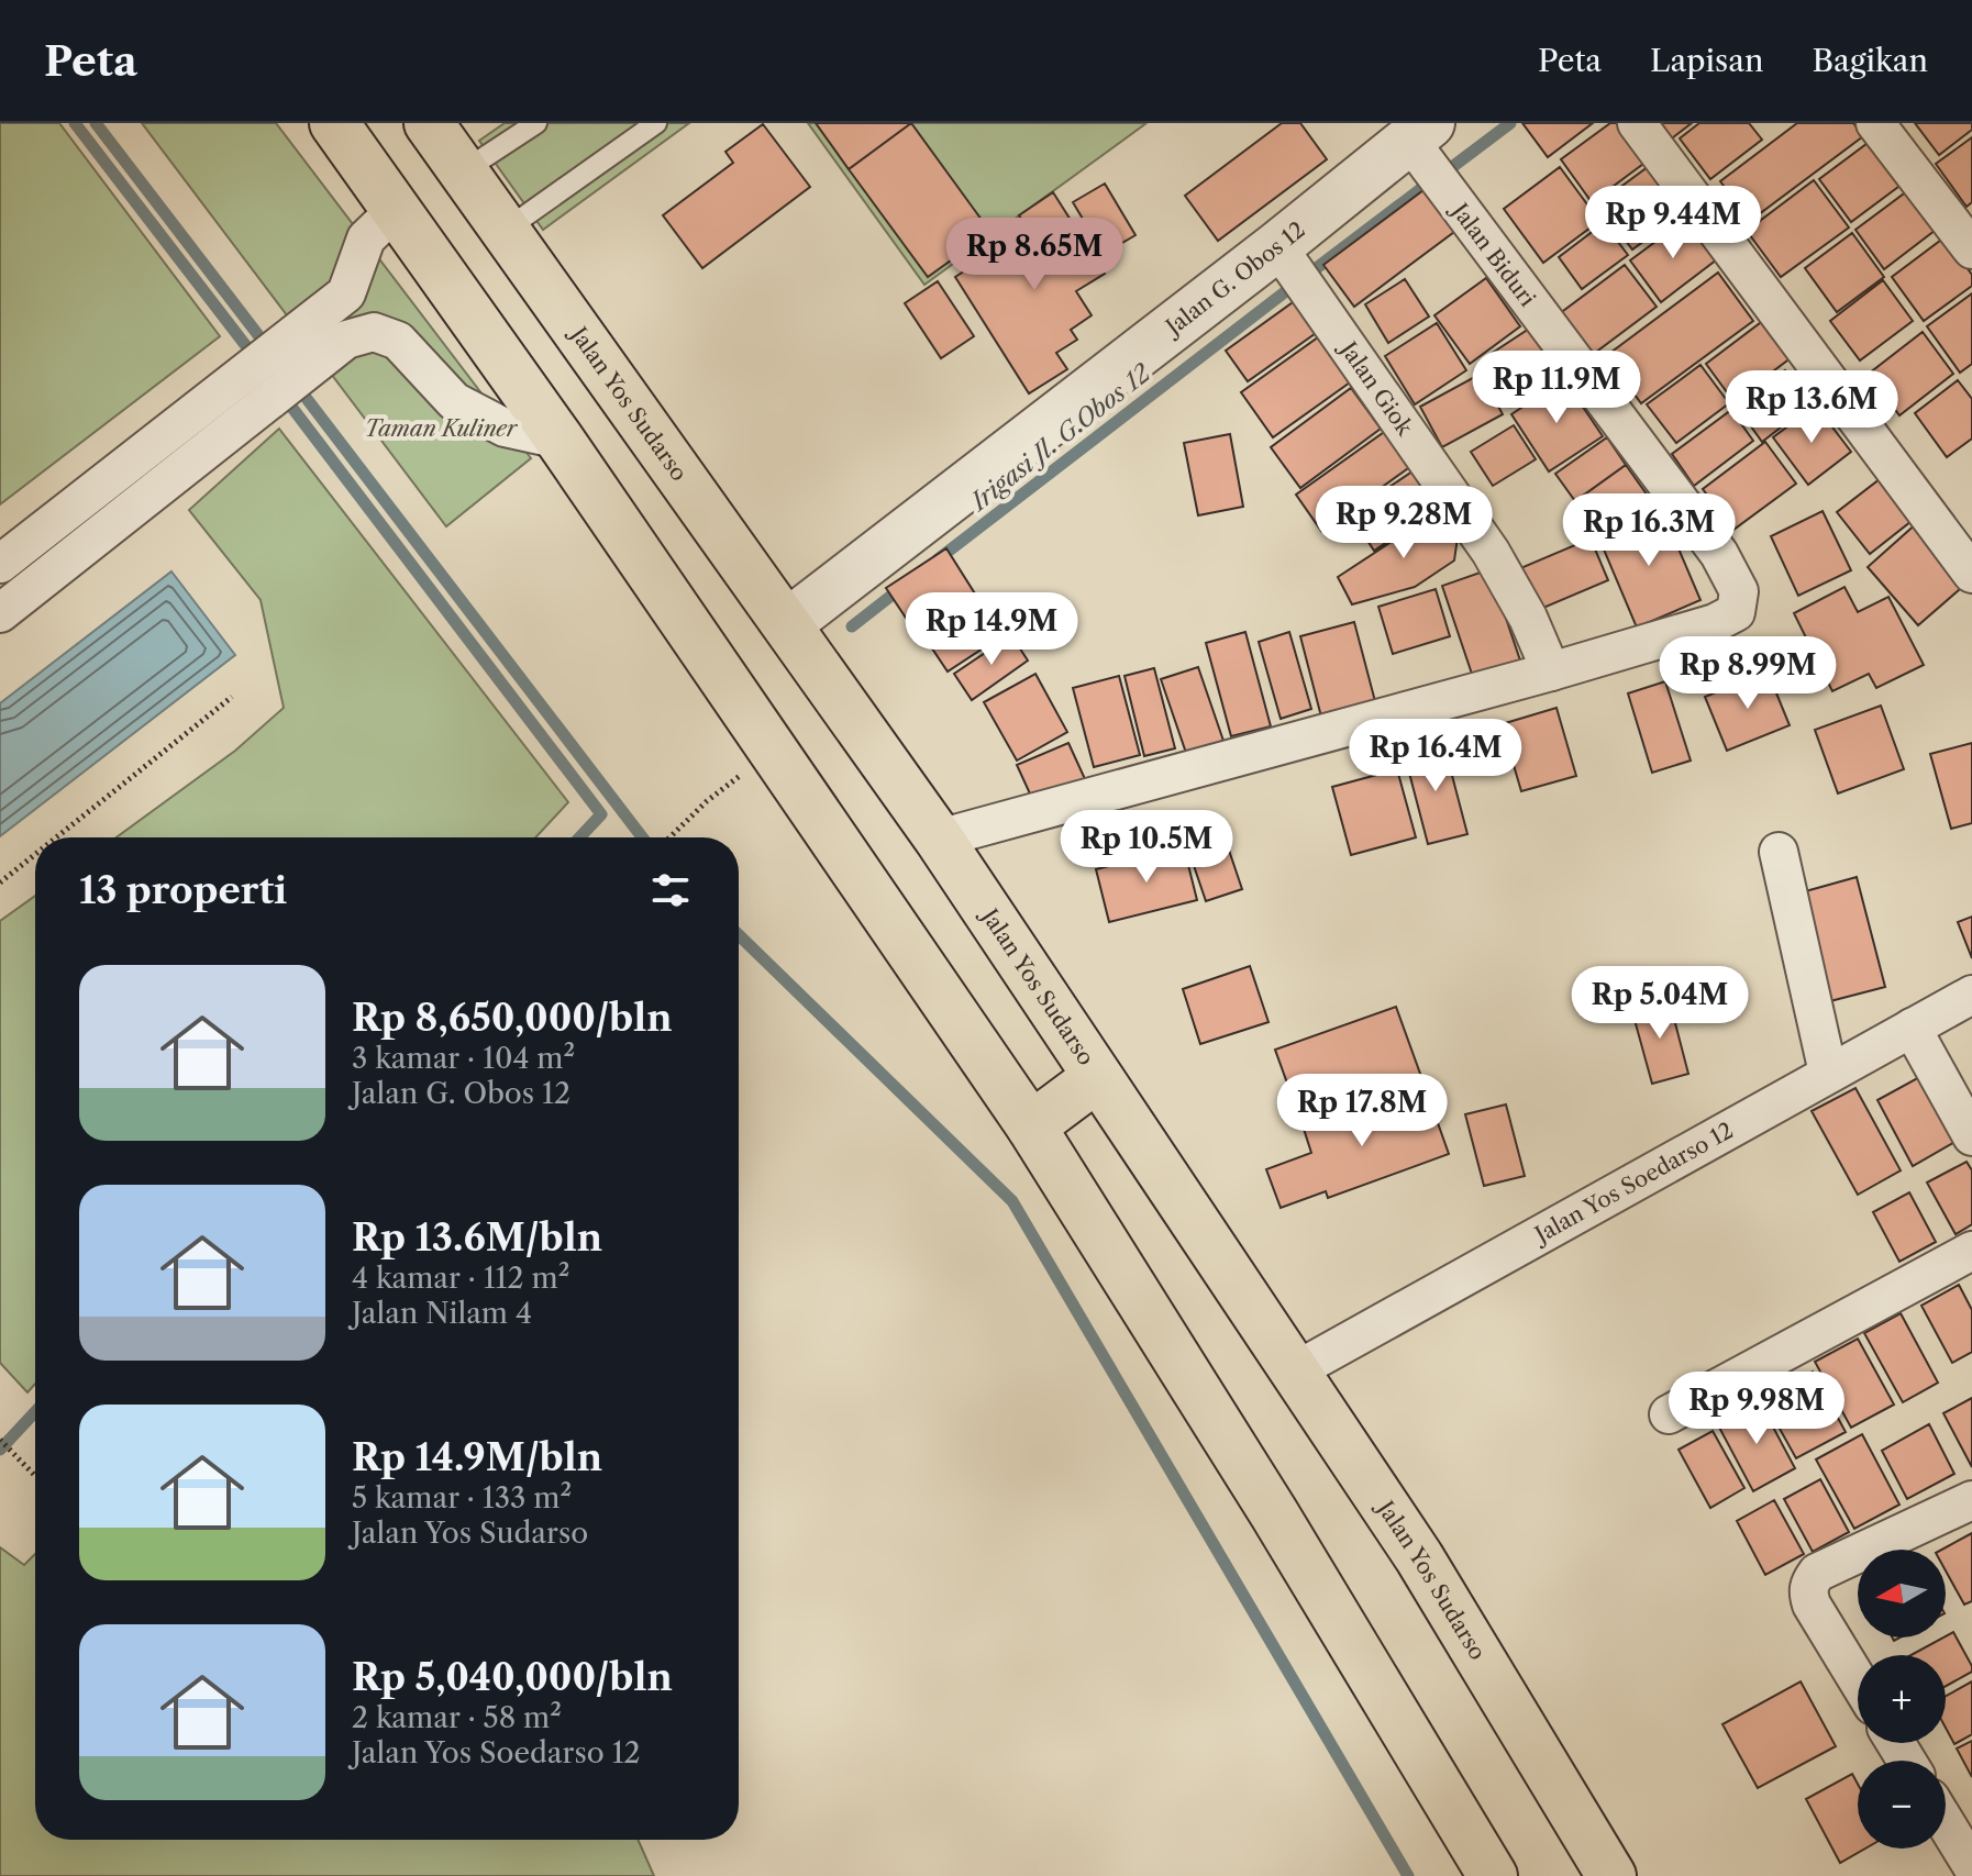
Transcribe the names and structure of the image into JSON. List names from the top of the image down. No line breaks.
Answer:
{"streets":{"main road":["Jalan Yos Sudarso"],"street":["Jalan Biduri","Jalan G. Obos 12","Jalan Giok","Jalan Yos Soedarso 12"]},"crossings":[["Jalan Biduri","Jalan G. Obos 12"],["Jalan Biduri","Jalan Giok"],["Jalan G. Obos 12","Jalan Giok"],["Jalan G. Obos 12","Jalan Yos Sudarso"],["Jalan Yos Sudarso","Jalan Yos Soedarso 12"]],"water":["Irigasi Jl. G.Obos 12"],"parks":["Taman Kuliner"],"north":"left","page":{"header":"Peta","nav":["Peta","Lapisan","Bagikan"],"price":["Rp 9.44M","Rp 8.65M","Rp 11.9M","Rp 13.6M","Rp 9.28M","Rp 16.3M","Rp 14.9M","Rp 8.99M","Rp 16.4M","Rp 10.5M","Rp 5.04M","Rp 17.8M","Rp 9.98M"],"heading":"13 properti","list":[{"name":"Rp 8,650,000/bln","note":"3 kamar · 104 m² · Jalan G. Obos 12"},{"name":"Rp 13.6M/bln","note":"4 kamar · 112 m² · Jalan Nilam 4"},{"name":"Rp 14.9M/bln","note":"5 kamar · 133 m² · Jalan Yos Sudarso"},{"name":"Rp 5,040,000/bln","note":"2 kamar · 58 m² · Jalan Yos Soedarso 12"}],"map_buttons":["+","−"]}}
